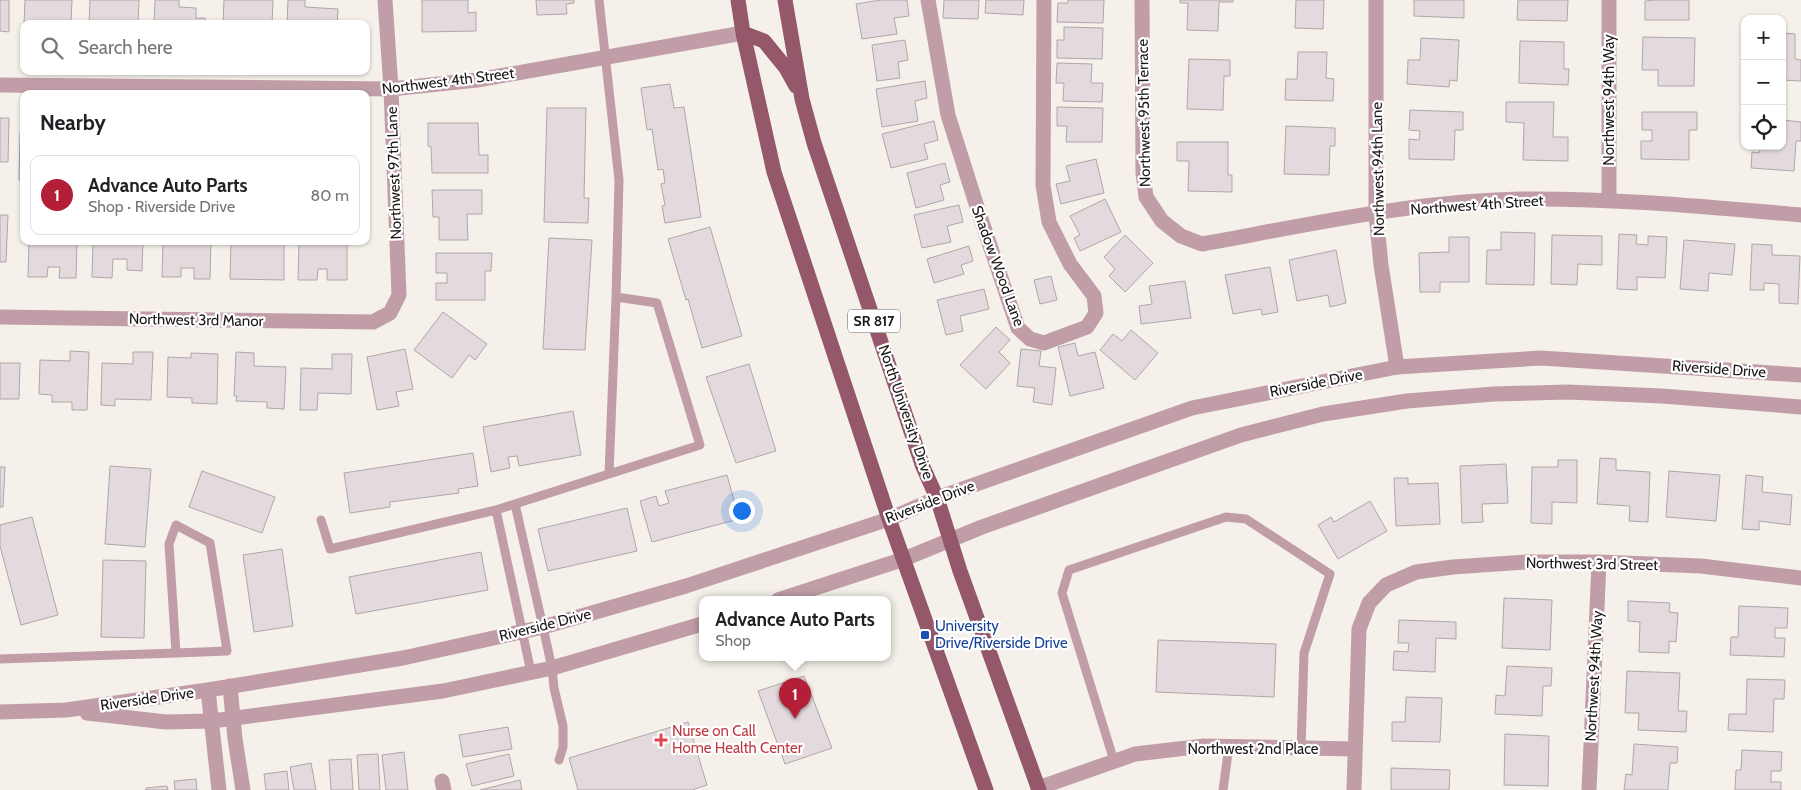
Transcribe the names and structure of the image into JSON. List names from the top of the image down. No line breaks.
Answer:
{"streets":{"main road":["SR 817","North University Drive"],"street":["Northwest 4th Street","Northwest 94th Way","Northwest 95th Terrace","Northwest 94th Lane","Northwest 97th Lane","Shadow Wood Lane","Northwest 3rd Manor","Riverside Drive","Northwest 3rd Street","Northwest 2nd Place"]},"crossings":[["Northwest 4th Street","Northwest 94th Way"],["Northwest 4th Street","Northwest 95th Terrace"],["Northwest 4th Street","Northwest 94th Lane"],["Northwest 4th Street","Northwest 97th Lane"],["Northwest 4th Street","SR 817"],["Northwest 94th Way","Northwest 3rd Street"],["Northwest 94th Lane","Riverside Drive"],["Northwest 97th Lane","Northwest 3rd Manor"],["SR 817","Riverside Drive"],["Riverside Drive","North University Drive"],["North University Drive","Northwest 2nd Place"],["Northwest 3rd Street","Northwest 2nd Place"]],"places":{"transit":["University Drive/Riverside Drive"],"health":["Nurse on Call Home Health Center"]},"page":{"map_buttons":["+","−"],"search":"Search here","heading":"Nearby","list":[{"mark":"1","name":"Advance Auto Parts","note":"Shop · Riverside Drive","value":"80 m"}],"popup":["Advance Auto Parts","Shop"],"pins":"1"}}
